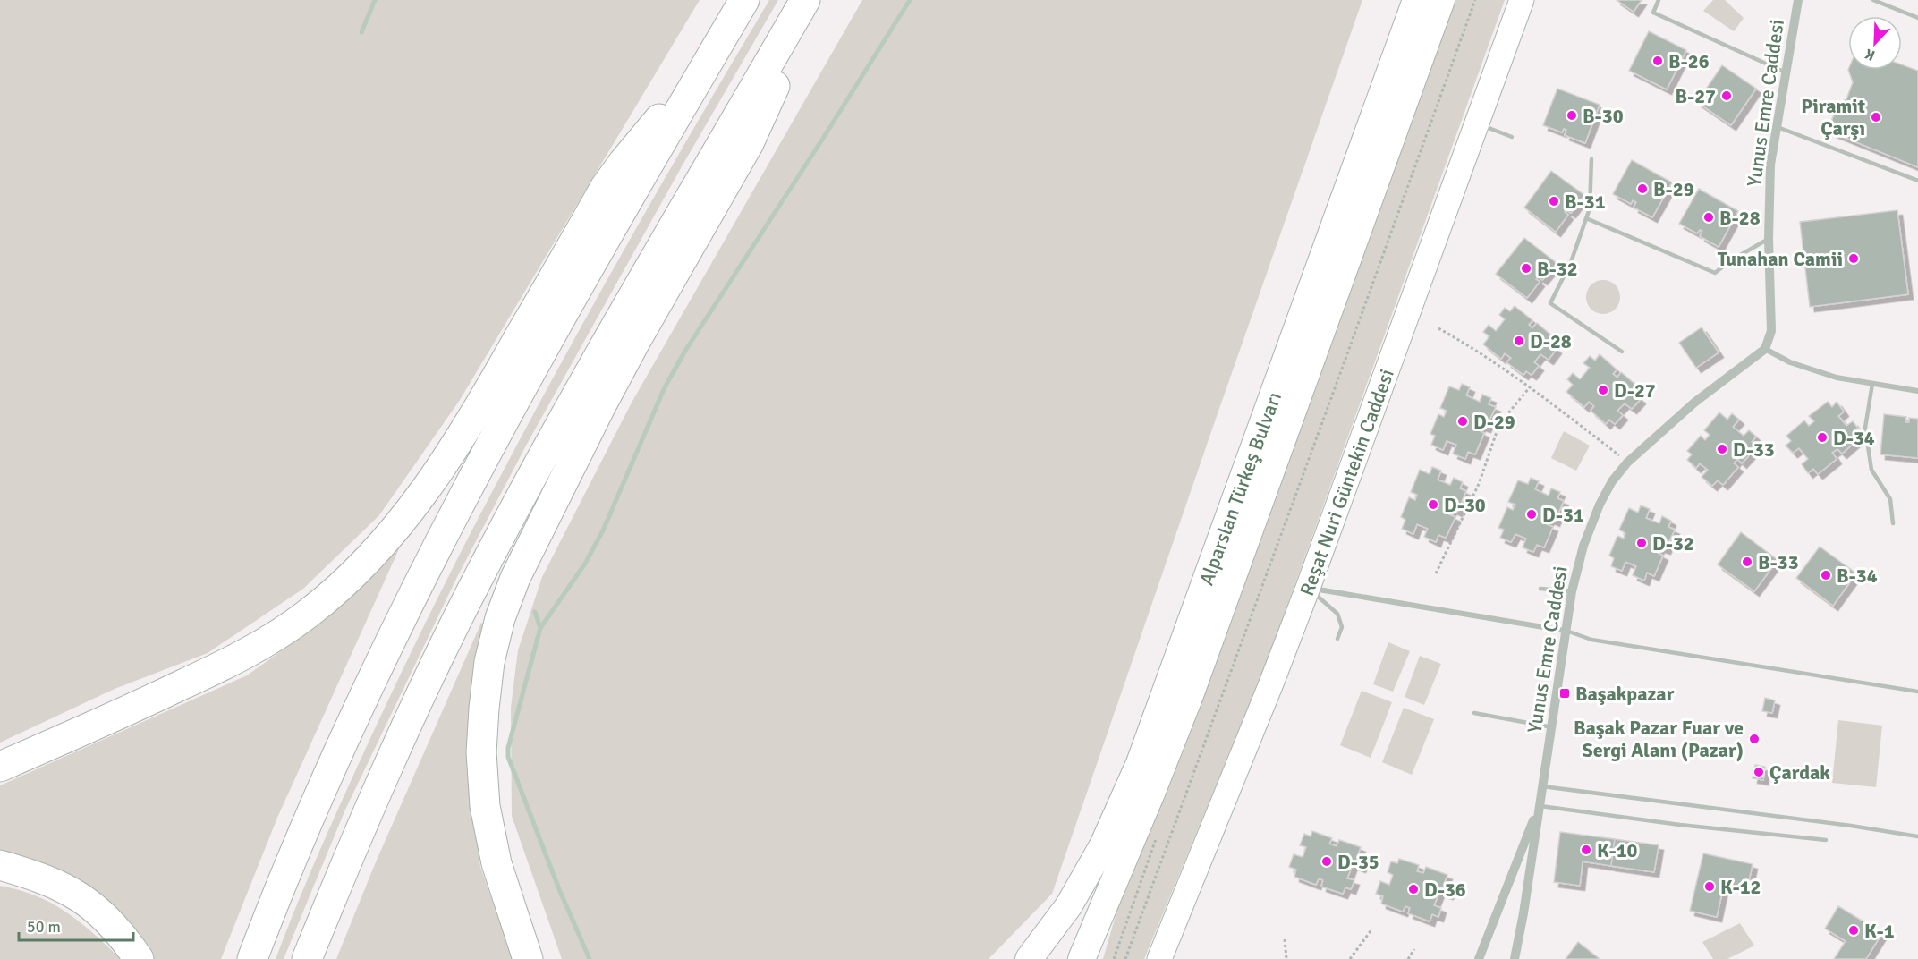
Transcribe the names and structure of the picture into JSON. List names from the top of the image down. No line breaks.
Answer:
{"streets":{"main road":["Reşat Nuri Güntekin Caddesi","Alparslan Türkeş Bulvarı"],"street":["Yunus Emre Caddesi"]},"places":{"other":["B-26","B-27","B-30","Piramit Çarşı","B-29","B-31","B-28","Tunahan Camii","B-32","D-28","D-27","D-29","D-34","D-33","D-30","D-31","D-32","B-33","B-34","Başak Pazar Fuar ve Sergi Alanı (Pazar)","Çardak","K-10","D-35","K-12","D-36","K-1"],"transit":["Başakpazar"]},"scale_bar":"50 m","north":"bottom left"}
